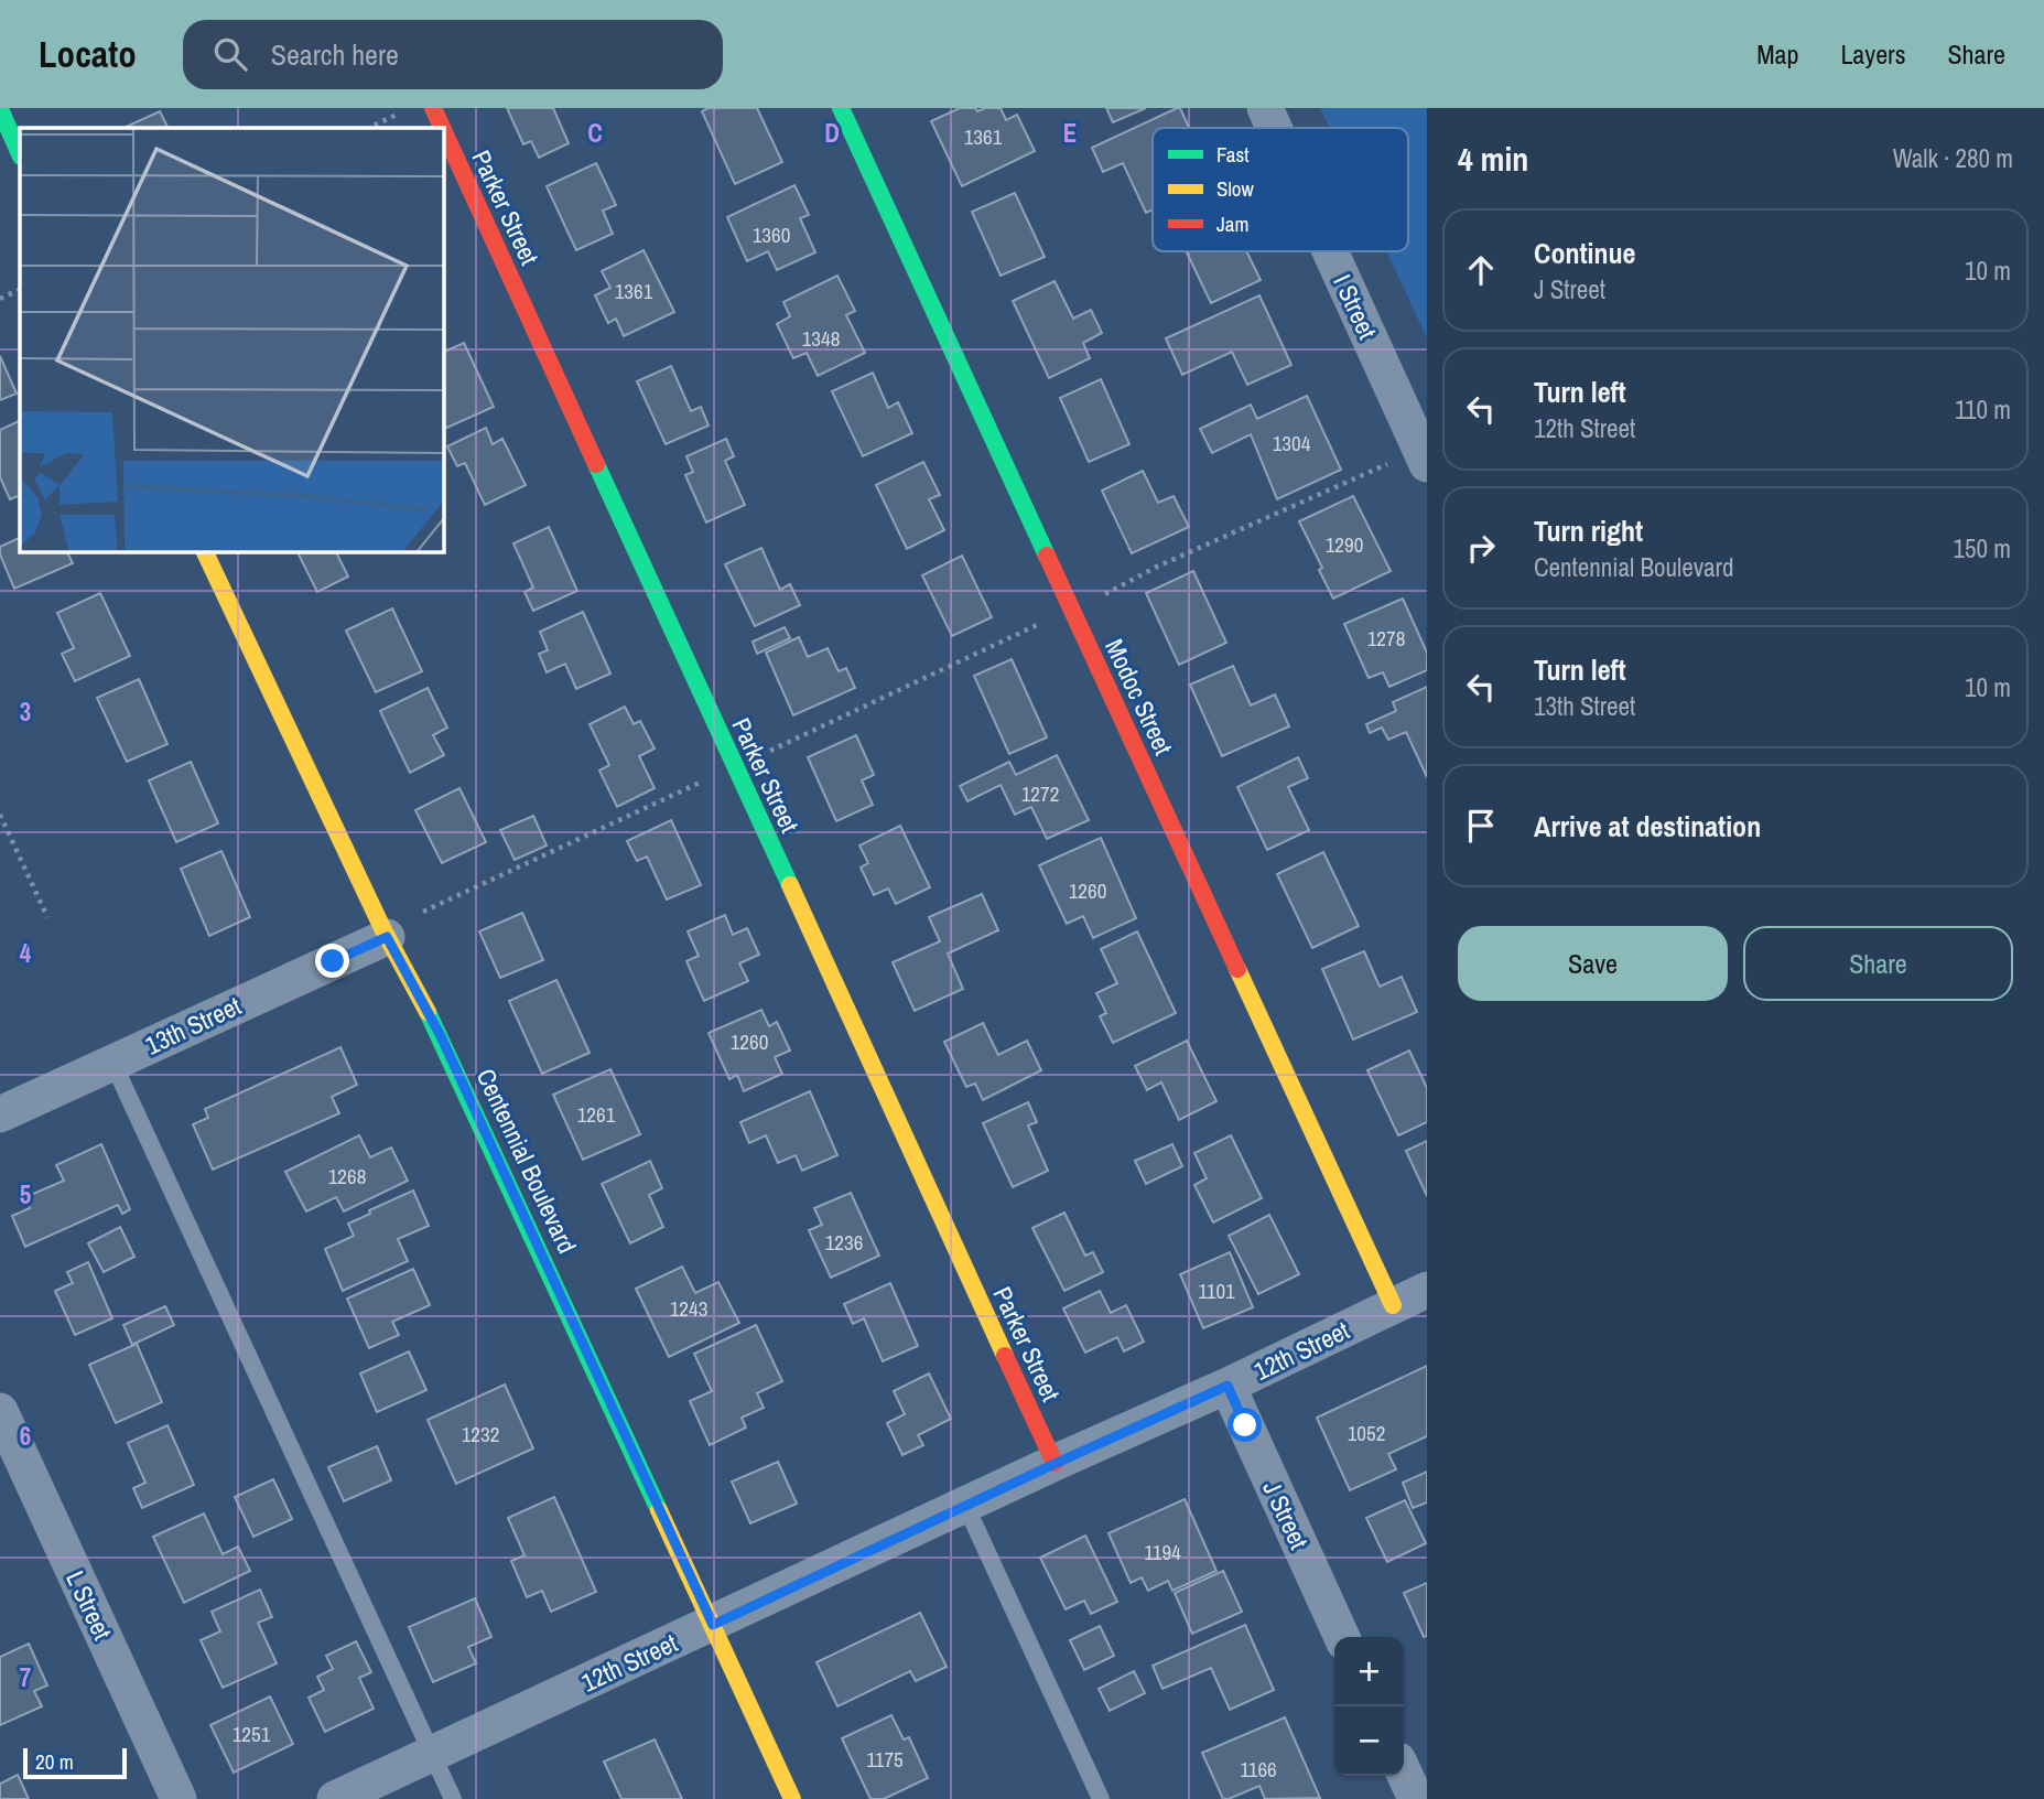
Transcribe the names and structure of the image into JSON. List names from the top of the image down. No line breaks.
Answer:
{"streets":{"street":["Parker Street","I Street","Modoc Street","13th Street","Centennial Boulevard","12th Street","J Street","L Street"]},"crossings":[["Parker Street","12th Street"],["Modoc Street","12th Street"],["13th Street","Centennial Boulevard"],["Centennial Boulevard","12th Street"],["12th Street","J Street"]],"house_numbers":["1361","1360","1361","1348","1304","1290","1278","1272","1260","1260","1261","1268","1236","1101","1243","1052","1232","1194","1251","1175","1166"],"legend":["Fast","Slow","Jam"],"scale_bar":"20 m","page":{"header":"Locato","search":"Search here","nav":["Map","Layers","Share"],"heading":["4 min","Walk · 280 m"],"list":[["Continue","J Street","10 m"],["Turn left","12th Street","110 m"],["Turn right","Centennial Boulevard","150 m"],["Turn left","13th Street","10 m"],"Arrive at destination"],"buttons":["Save","Share"],"map_buttons":["+","−"],"scale":"20 m"},"grid":{"columns":["C","D","E"],"rows":["3","4","5","6","7"]}}
